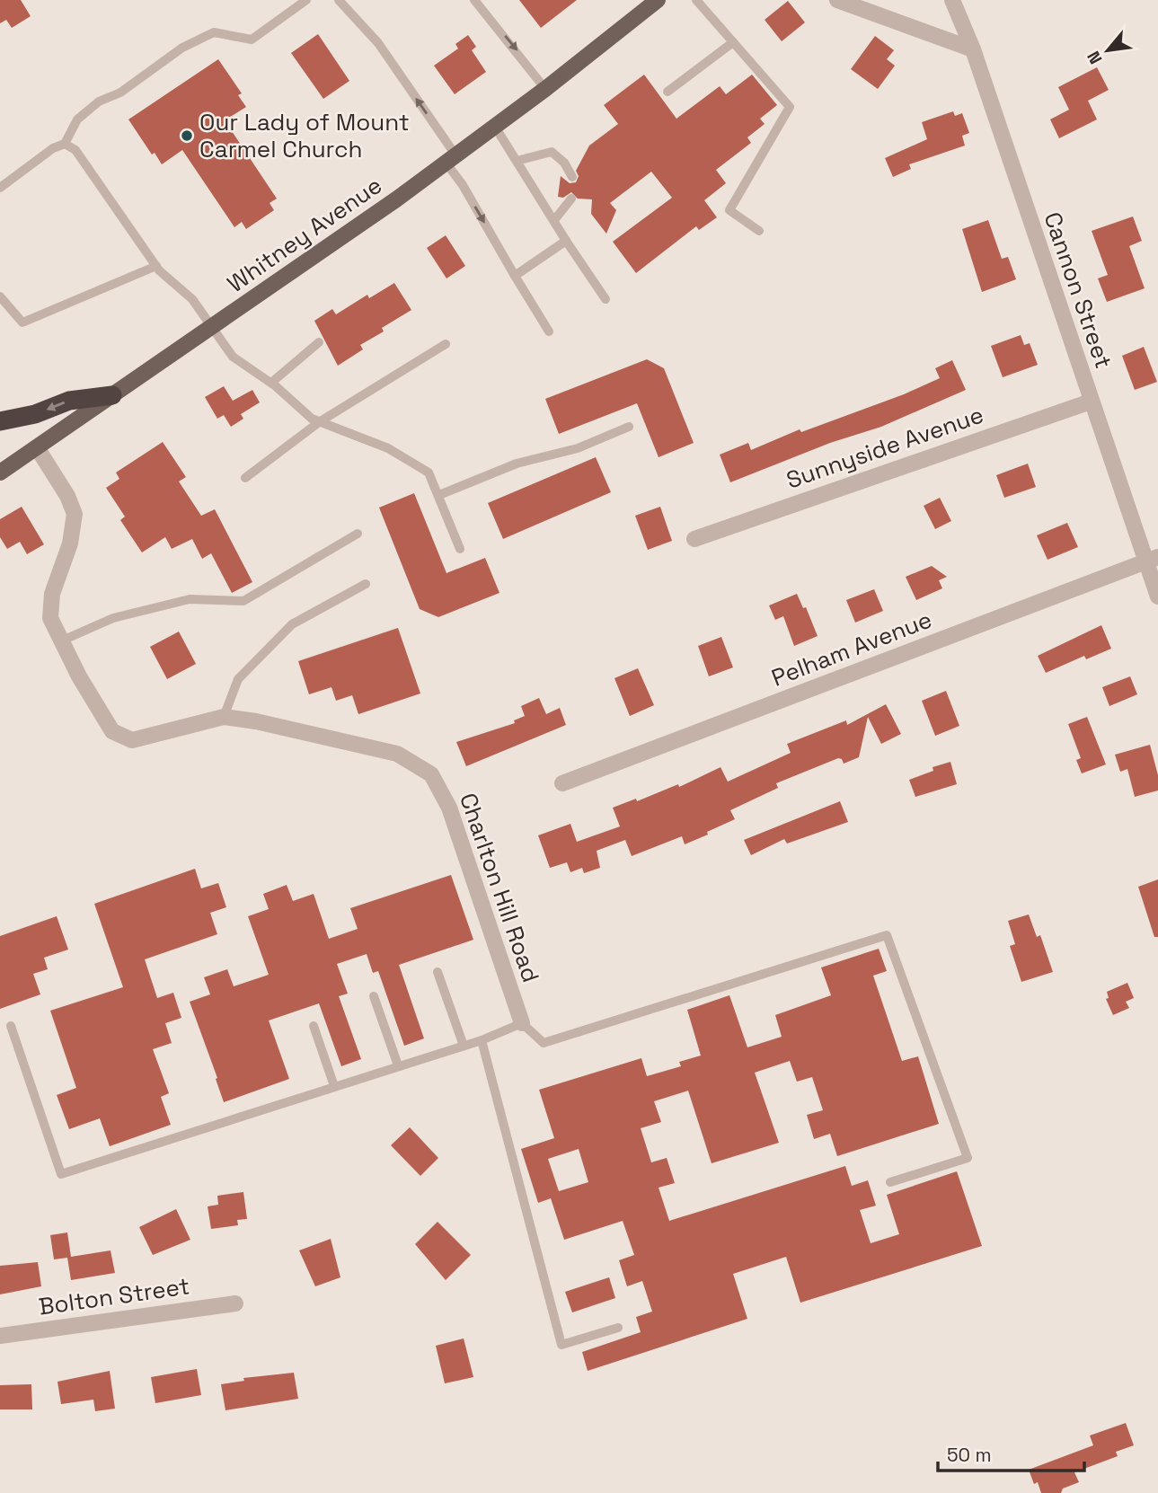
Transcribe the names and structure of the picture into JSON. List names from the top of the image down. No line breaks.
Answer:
{"streets":{"main road":["Whitney Avenue"],"street":["Cannon Street","Sunnyside Avenue","Pelham Avenue","Charlton Hill Road","Bolton Street"]},"crossings":[["Whitney Avenue","Charlton Hill Road"],["Cannon Street","Sunnyside Avenue"],["Cannon Street","Pelham Avenue"]],"places":["Our Lady of Mount Carmel Church"],"scale_bar":"50 m","north":"bottom left"}
